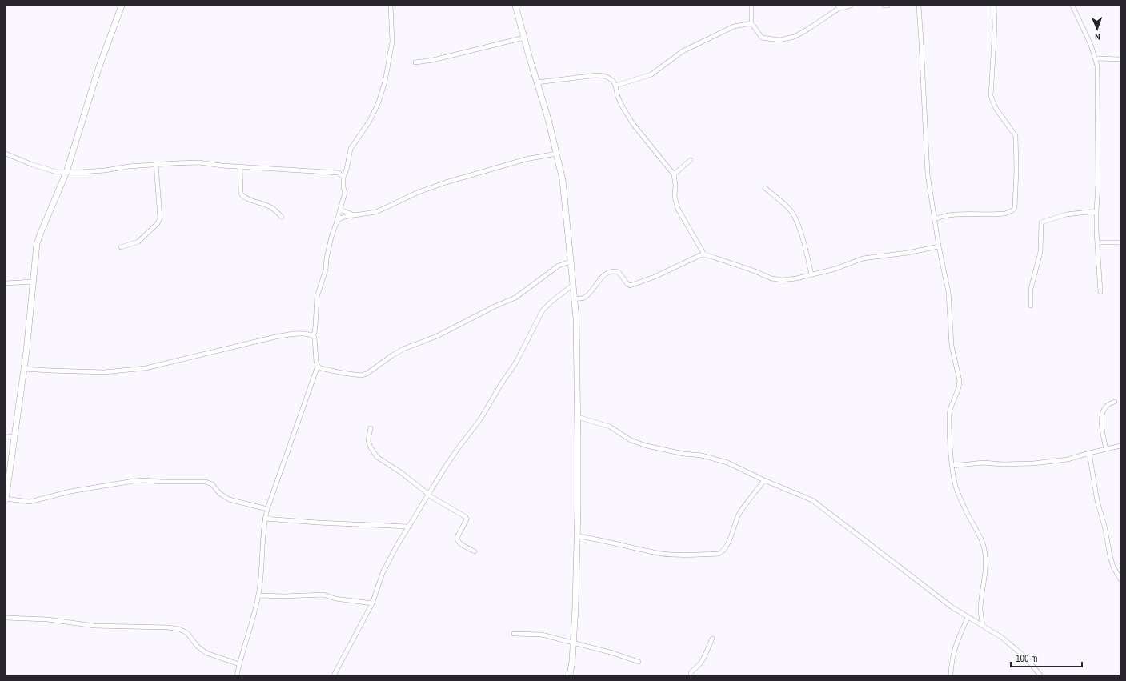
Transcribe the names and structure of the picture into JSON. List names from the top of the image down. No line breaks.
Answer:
{"scale_bar":"100 m","north":"bottom"}
